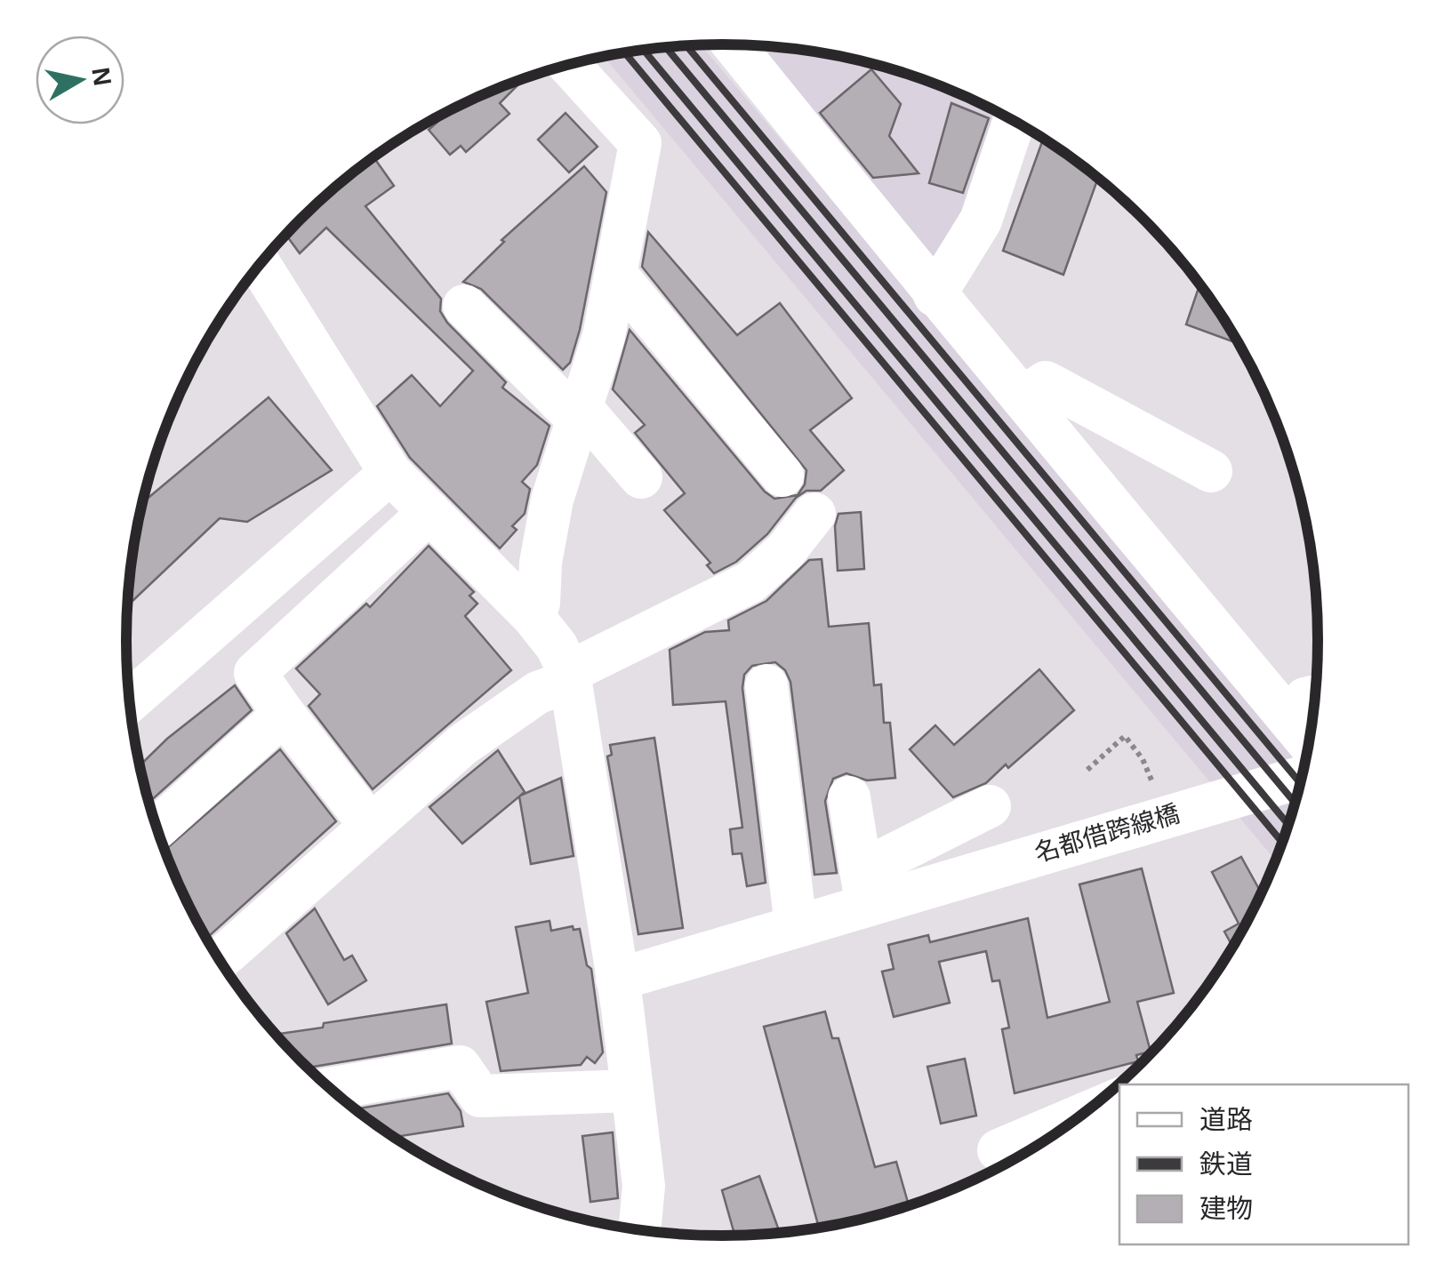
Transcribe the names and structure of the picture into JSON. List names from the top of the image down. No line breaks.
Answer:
{"streets":{"street":["名都借跨線橋"]},"legend":["道路","鉄道","建物"],"north":"right"}
